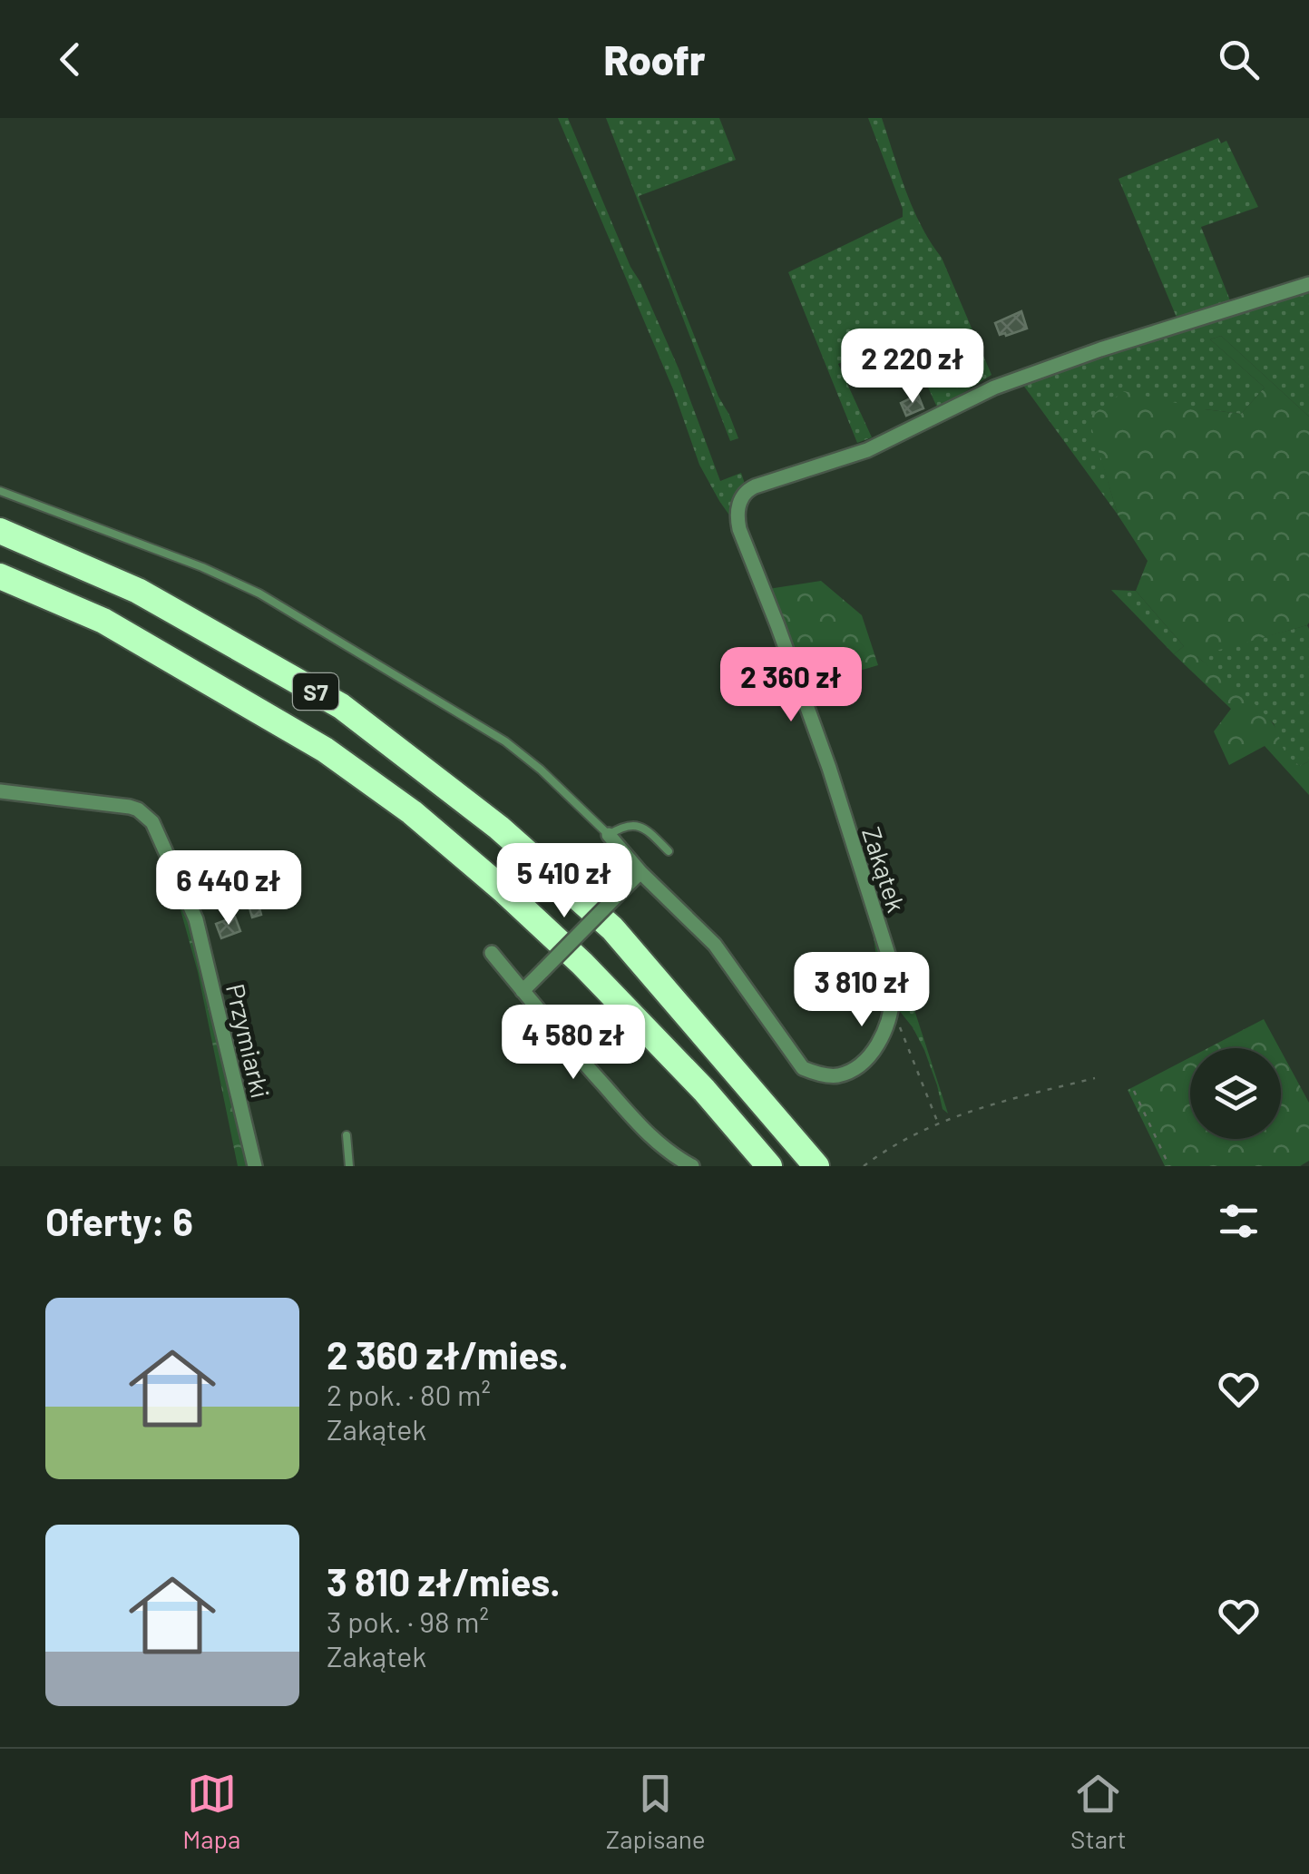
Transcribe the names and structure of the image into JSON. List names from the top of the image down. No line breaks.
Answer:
{"streets":{"highway":["S7"],"street":["Zakątek","Przymiarki"]},"page":{"header":"Roofr","price":["2 220 zł","2 360 zł","5 410 zł","6 440 zł","3 810 zł","4 580 zł"],"heading":"Oferty: 6","list":[{"name":"2 360 zł/mies.","note":"2 pok. · 80 m² · Zakątek"},{"name":"3 810 zł/mies.","note":"3 pok. · 98 m² · Zakątek"}],"tabs":["Mapa","Zapisane","Start"]}}
